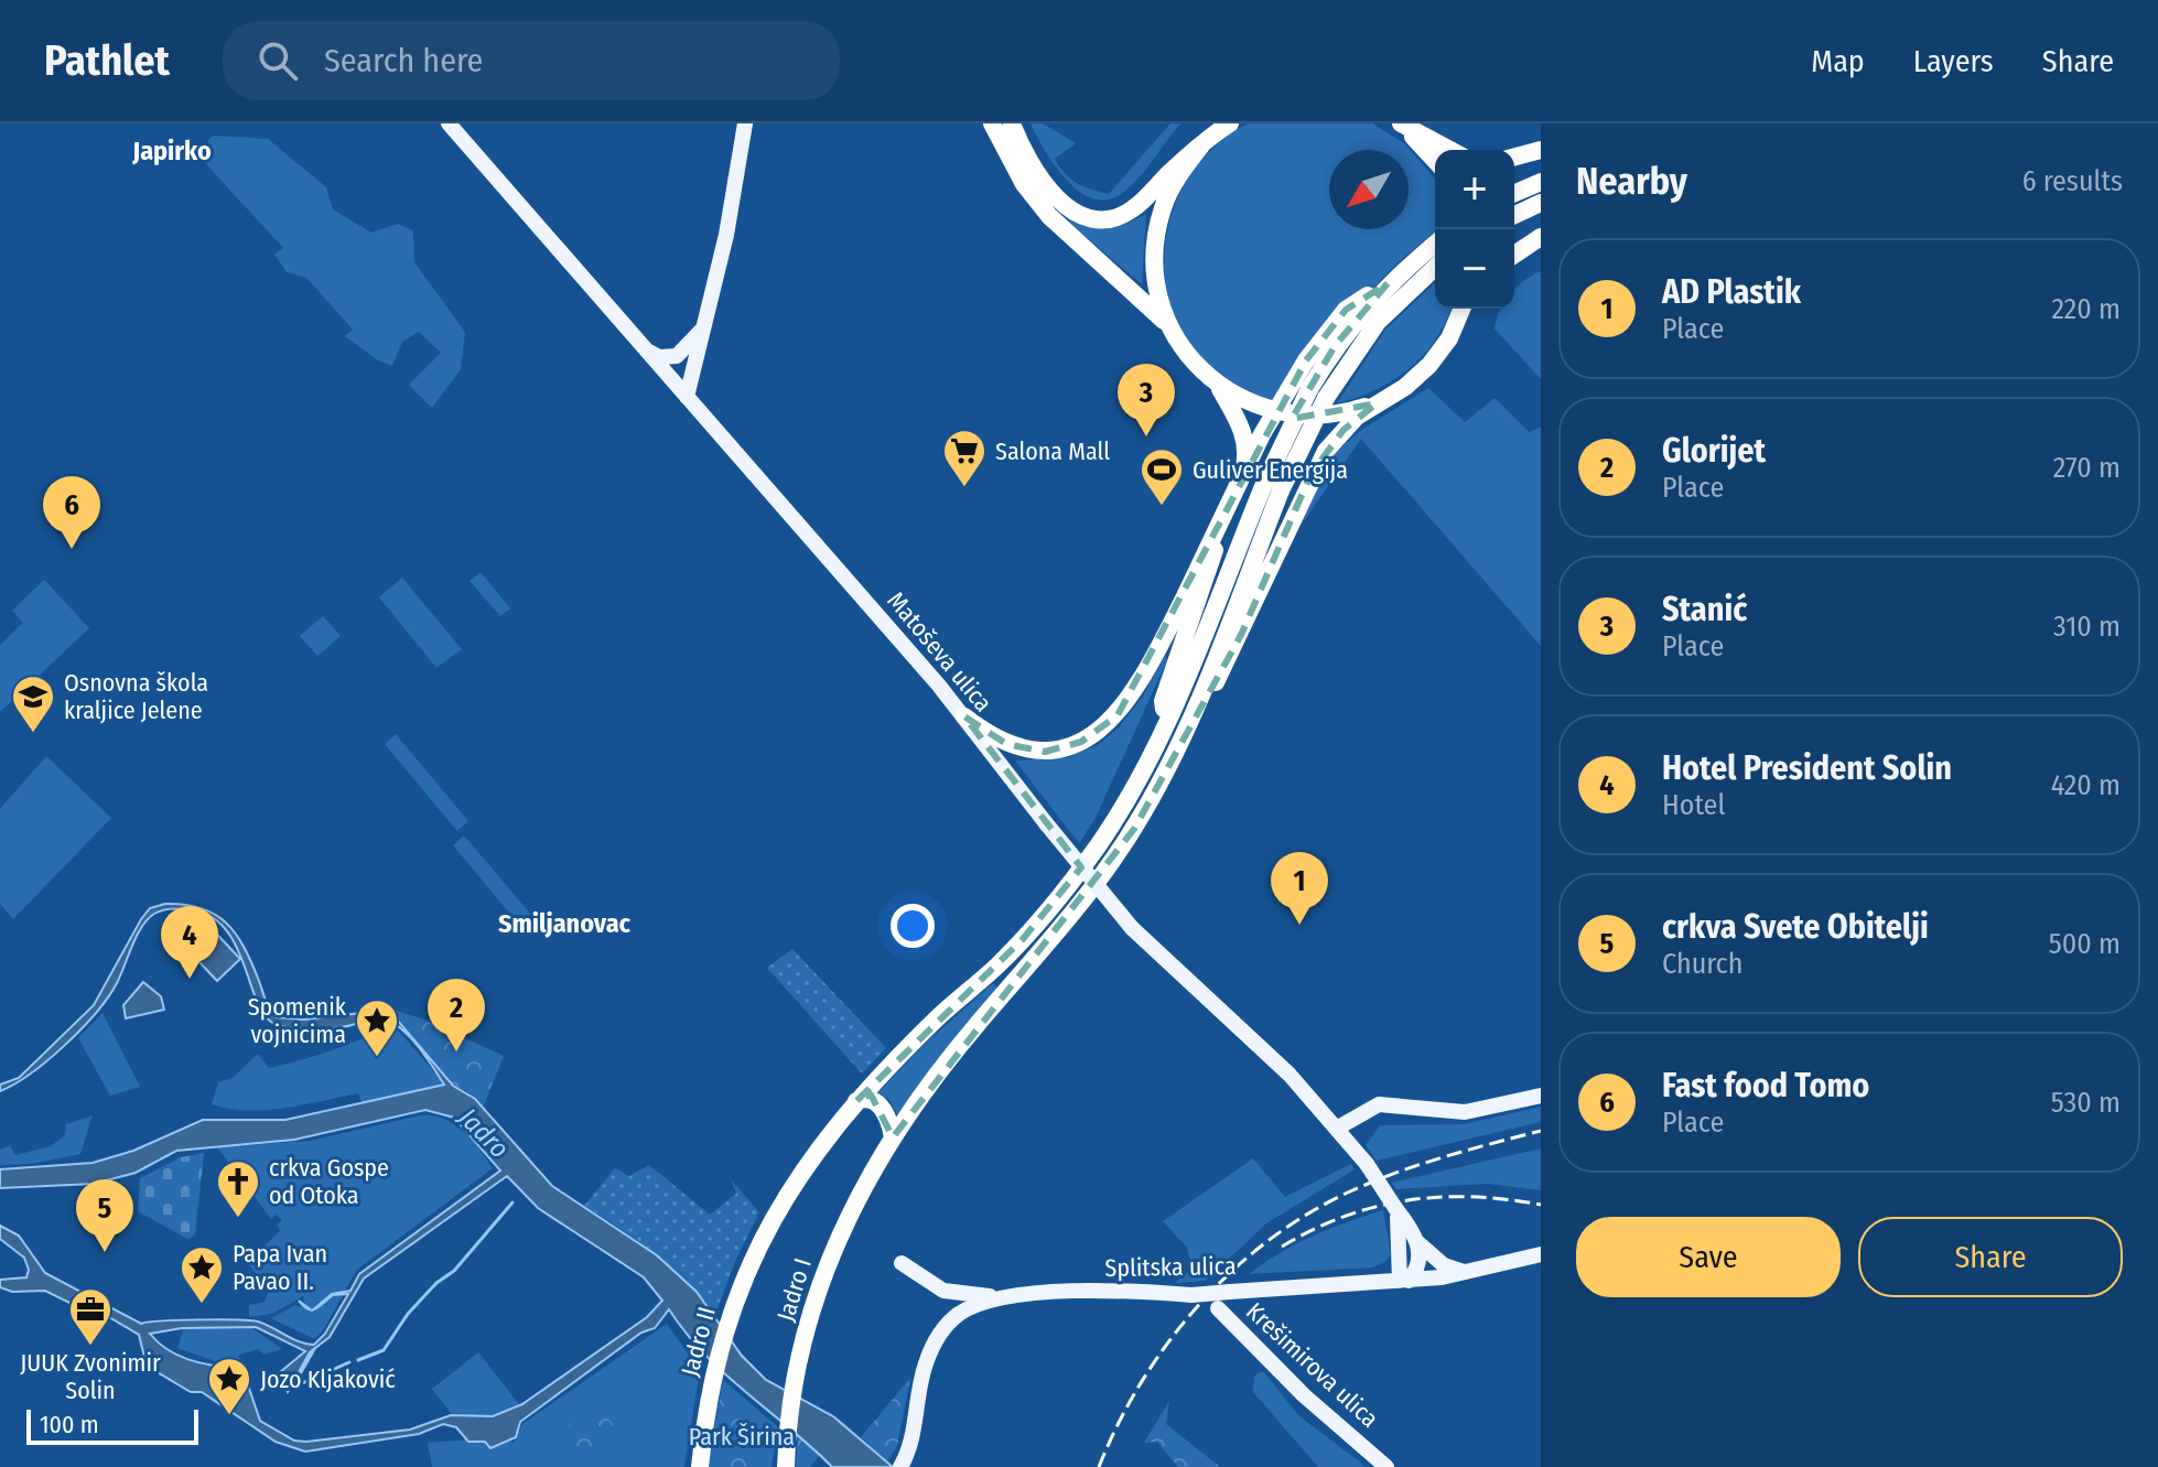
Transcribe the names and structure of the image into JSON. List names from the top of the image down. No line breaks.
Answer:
{"streets":{"highway":["Jadro I","Jadro II"],"main road":["Matoševa ulica","Splitska ulica","Krešimirova ulica"]},"crossings":[["Matoševa ulica","Splitska ulica"],["Splitska ulica","Krešimirova ulica"]],"districts":["Japirko","Smiljanovac"],"water":["Jadro"],"parks":["Park Širina"],"places":{"supermarket":["Salona Mall"],"sports":["Guliver Energija"],"school or university":["Osnovna škola kraljice Jelene"],"place":["Spomenik vojnicima","Papa Ivan Pavao II.","Jozo Kljaković"],"church":["crkva Gospe od Otoka"],"office":["JUUK Zvonimir Solin"]},"scale_bar":"100 m","north":"bottom left","page":{"header":"Pathlet","search":"Search here","nav":["Map","Layers","Share"],"heading":["Nearby","6 results"],"map_buttons":["+","−"],"list":[{"mark":"1","name":"AD Plastik","note":"Place","value":"220 m"},{"mark":"2","name":"Glorijet","note":"Place","value":"270 m"},{"mark":"3","name":"Stanić","note":"Place","value":"310 m"},{"mark":"4","name":"Hotel President Solin","note":"Hotel","value":"420 m"},{"mark":"5","name":"crkva Svete Obitelji","note":"Church","value":"500 m"},{"mark":"6","name":"Fast food Tomo","note":"Place","value":"530 m"}],"pins":["3","6","1","4","2","5"],"buttons":["Save","Share"],"scale":"100 m"}}
